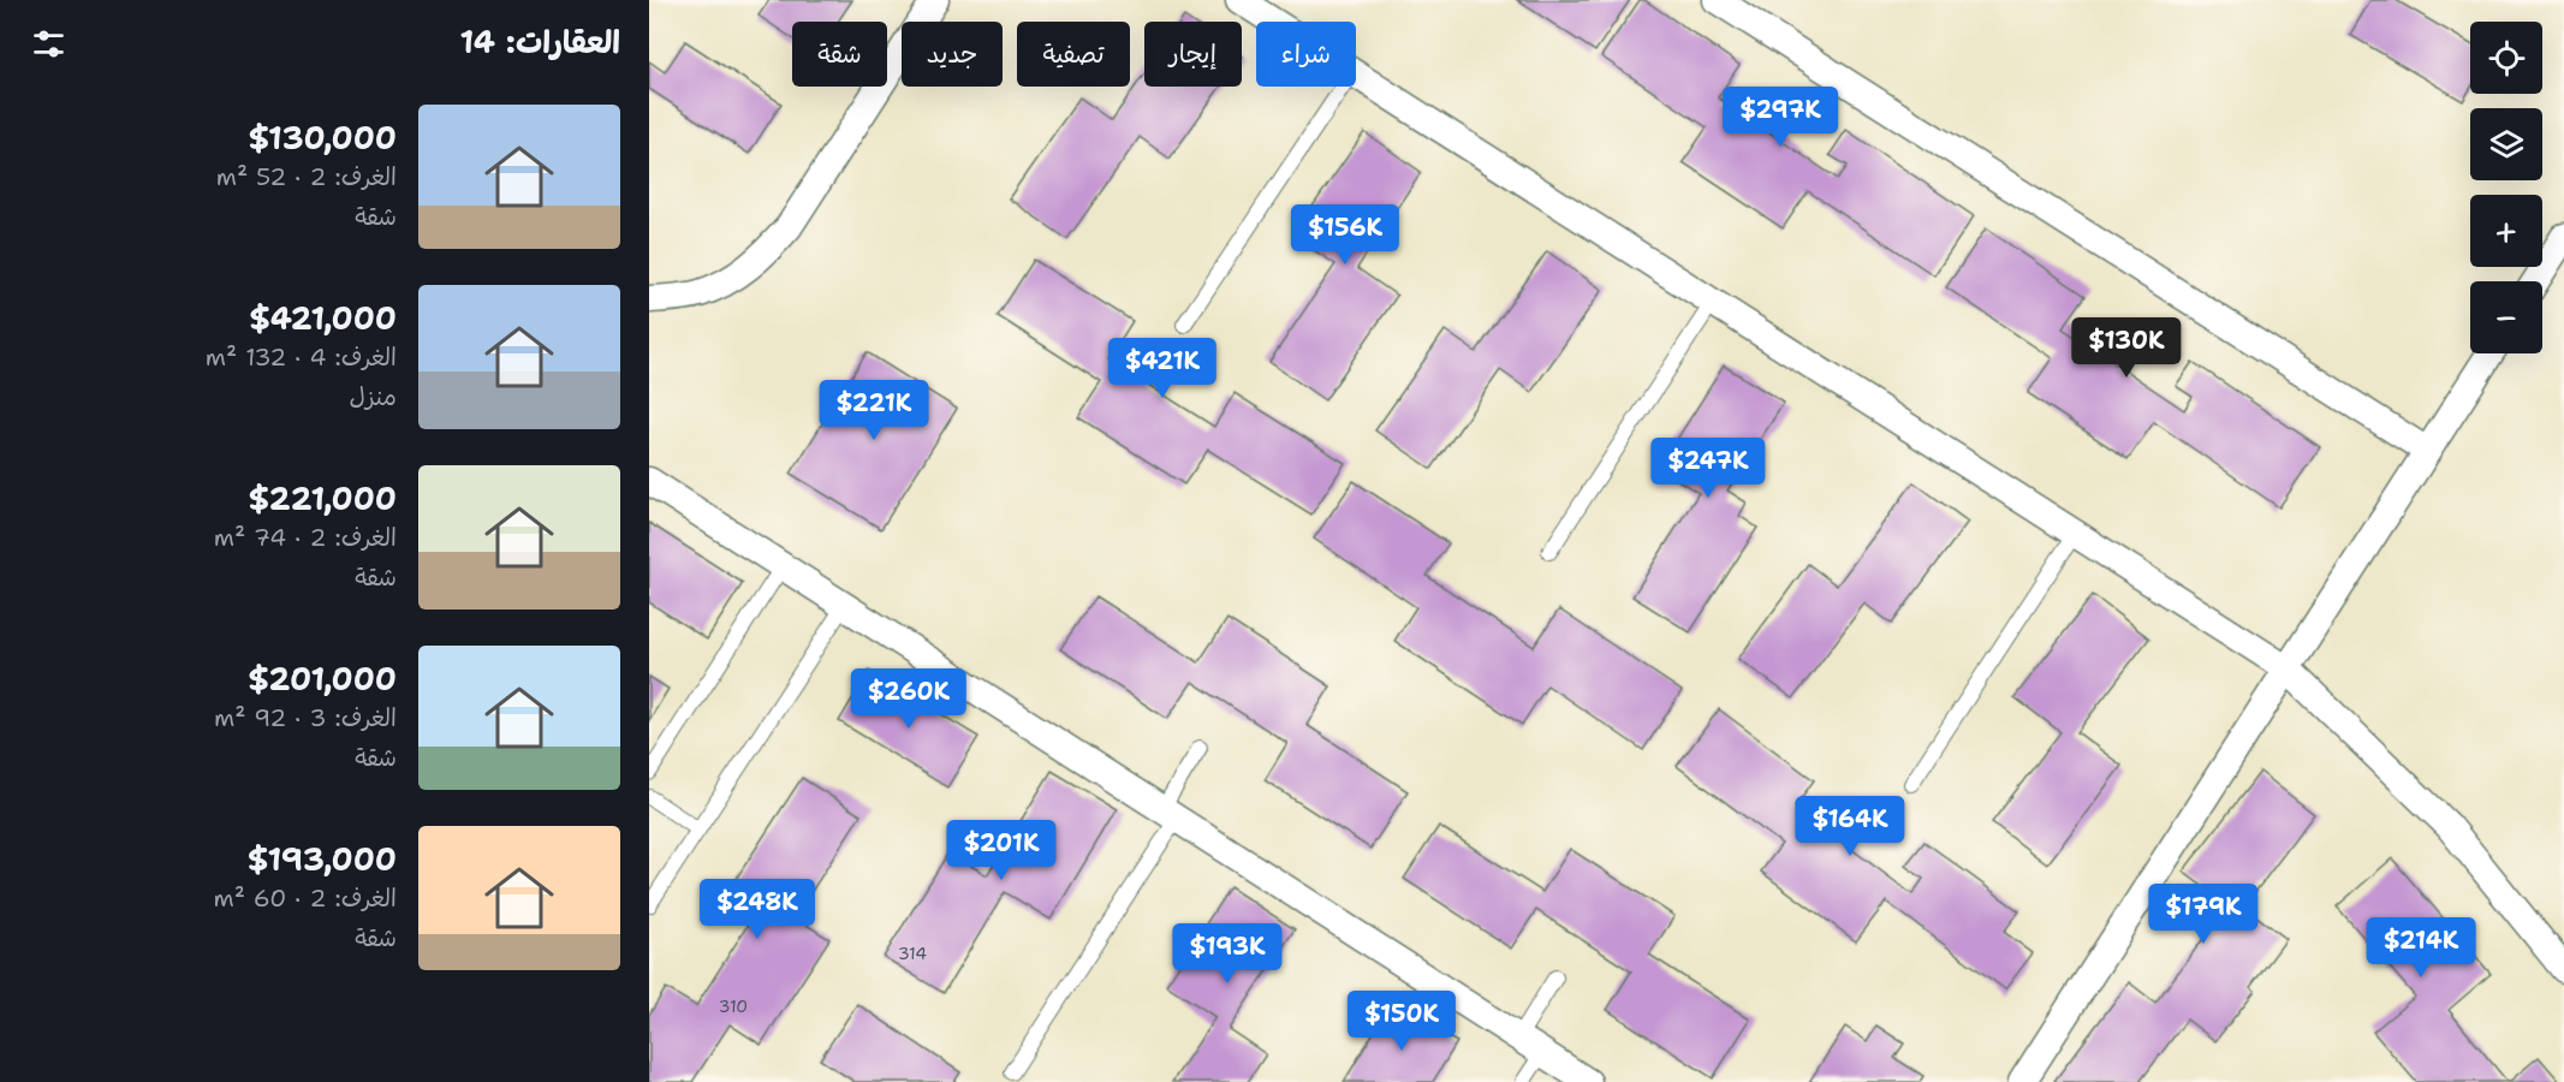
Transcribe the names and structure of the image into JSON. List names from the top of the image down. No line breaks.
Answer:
{"house_numbers":["314","310"],"page":{"heading":"العقارات: 14","map_buttons":["+","−"],"chip":["شراء","إيجار","تصفية","جديد","شقة"],"price":["$297K","$156K","$130K","$421K","$221K","$247K","$260K","$164K","$201K","$248K","$179K","$214K","$193K","$150K"],"list":[{"name":"$130,000","note":"الغرف: 2 · 52 m² · شقة"},{"name":"$421,000","note":"الغرف: 4 · 132 m² · منزل"},{"name":"$221,000","note":"الغرف: 2 · 74 m² · شقة"},{"name":"$201,000","note":"الغرف: 3 · 92 m² · شقة"},{"name":"$193,000","note":"الغرف: 2 · 60 m² · شقة"}]}}
